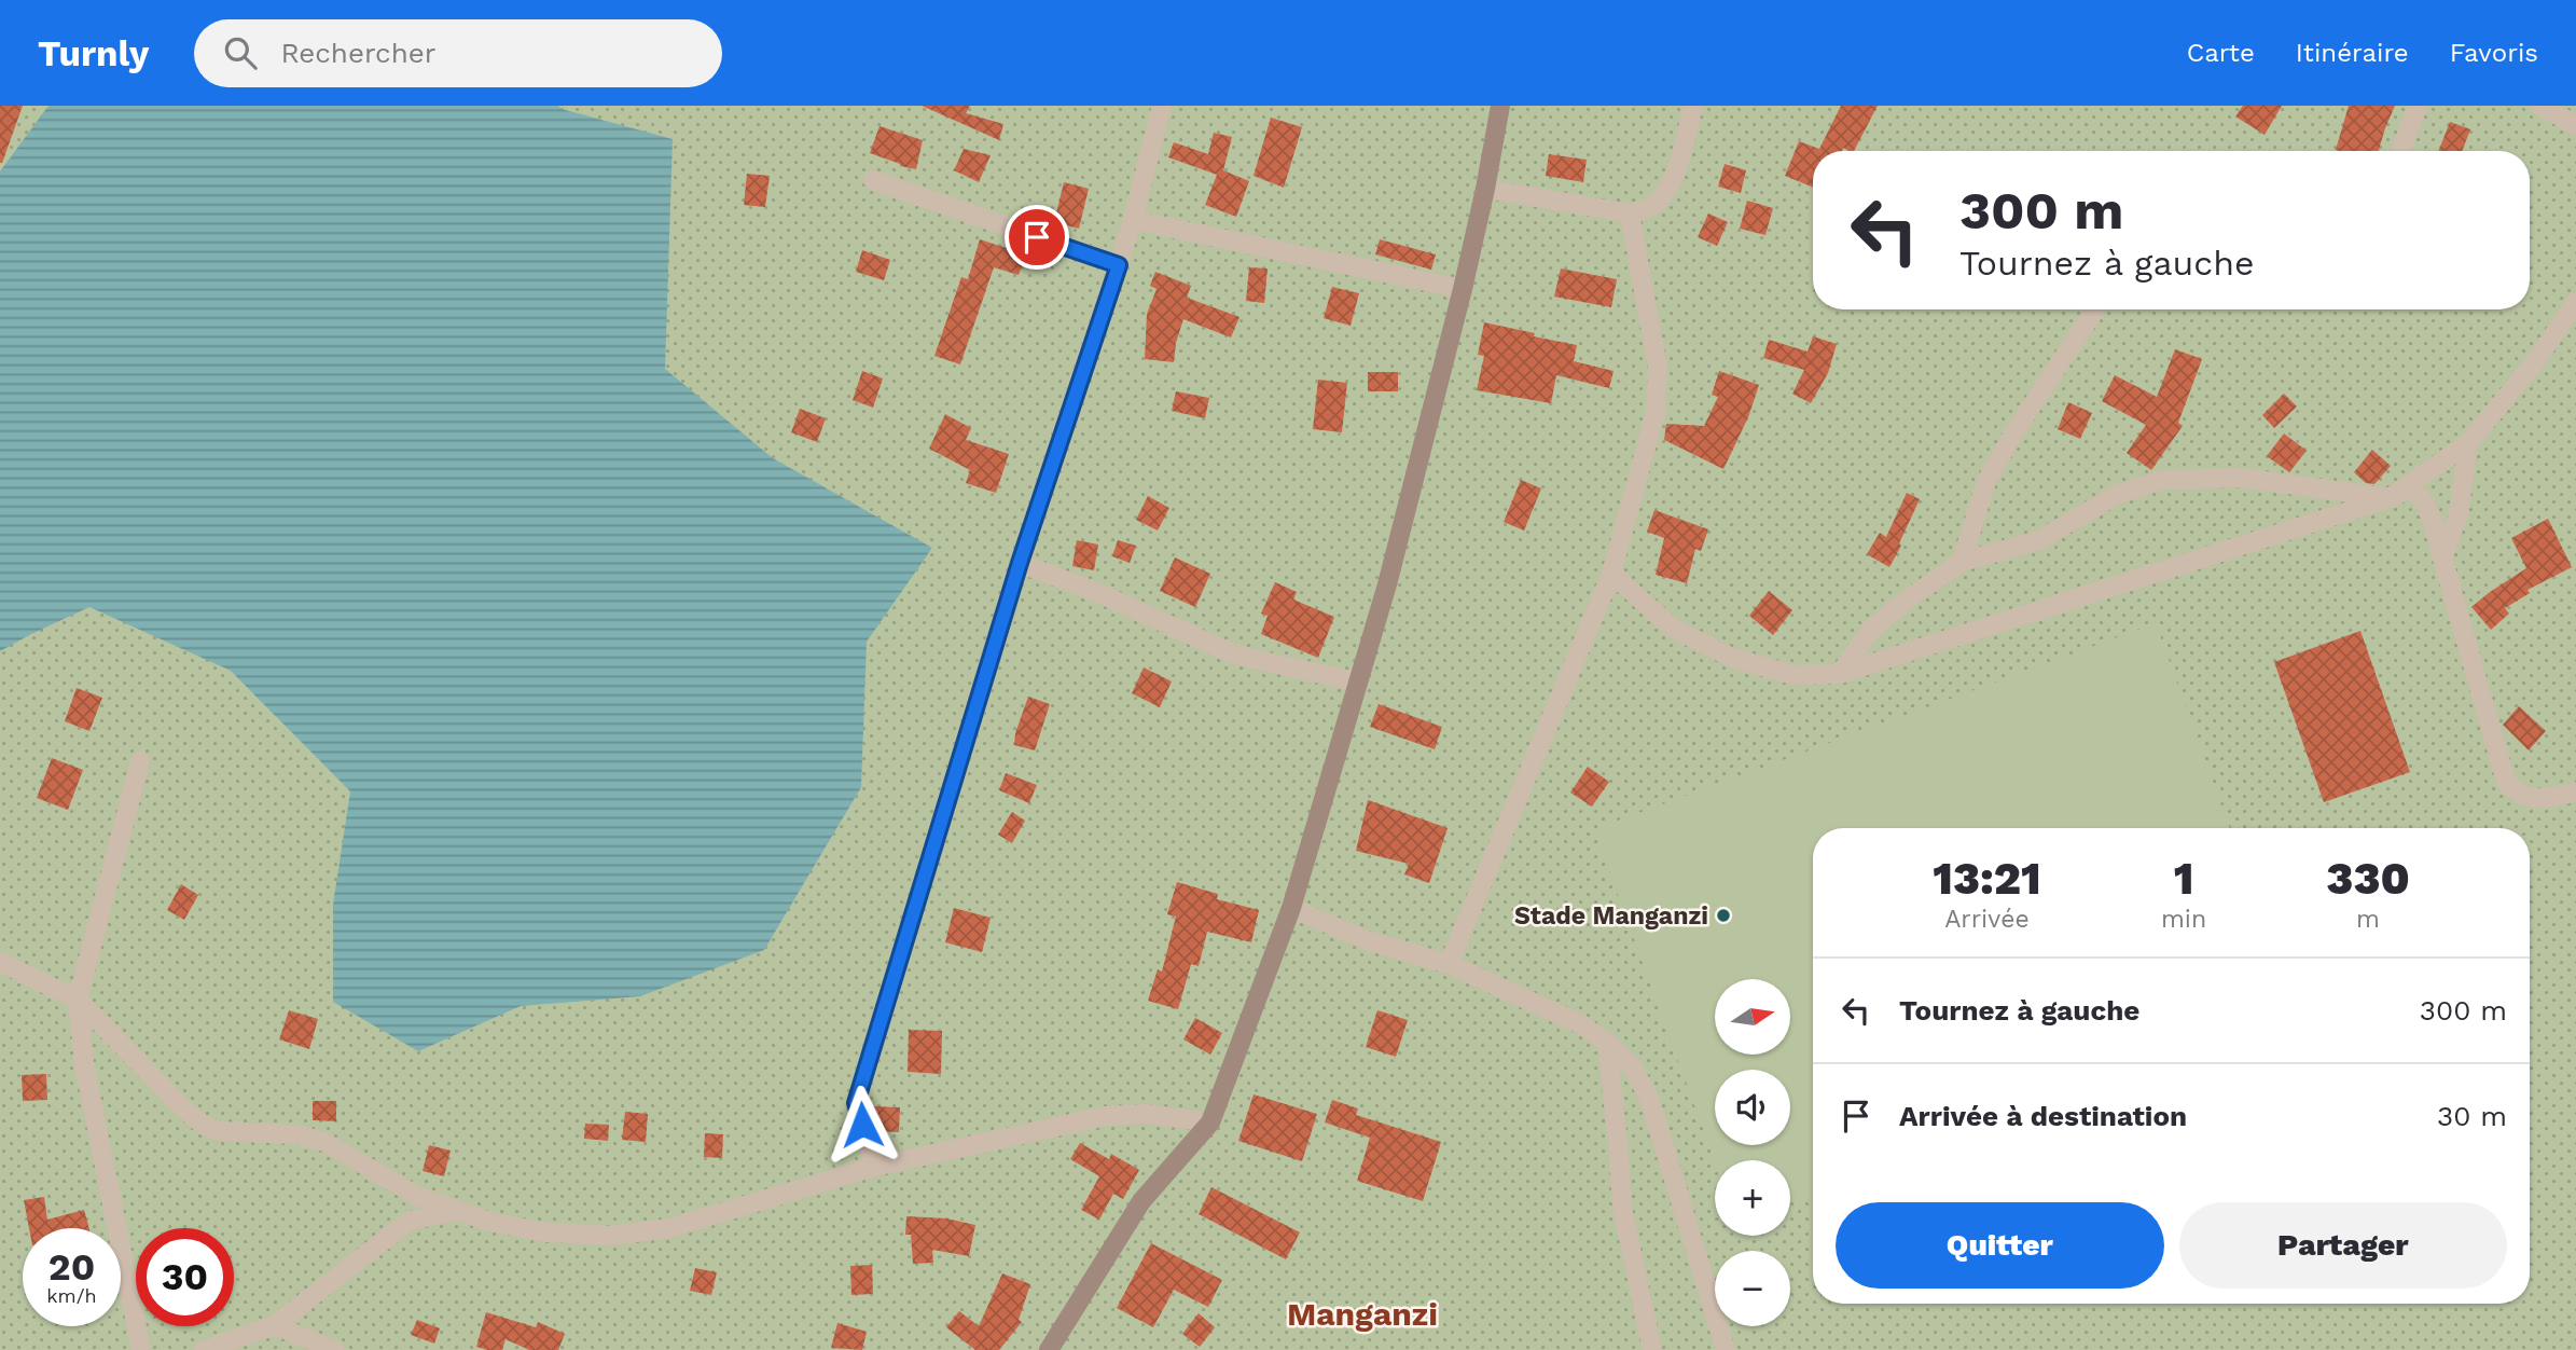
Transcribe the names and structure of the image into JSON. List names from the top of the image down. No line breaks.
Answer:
{"districts":["Manganzi"],"places":["Stade Manganzi"],"north":"right","page":{"header":"Turnly","search":"Rechercher","nav":["Carte","Itinéraire","Favoris"],"turn":["300 m","Tournez à gauche"],"eta":["13:21","Arrivée","1","min","330","m"],"list":[{"name":"Tournez à gauche","value":"300 m"},{"name":"Arrivée à destination","value":"30 m"}],"map_buttons":["+","−"],"buttons":["Quitter","Partager"],"speed":"20 km/h","limit":"30"}}
